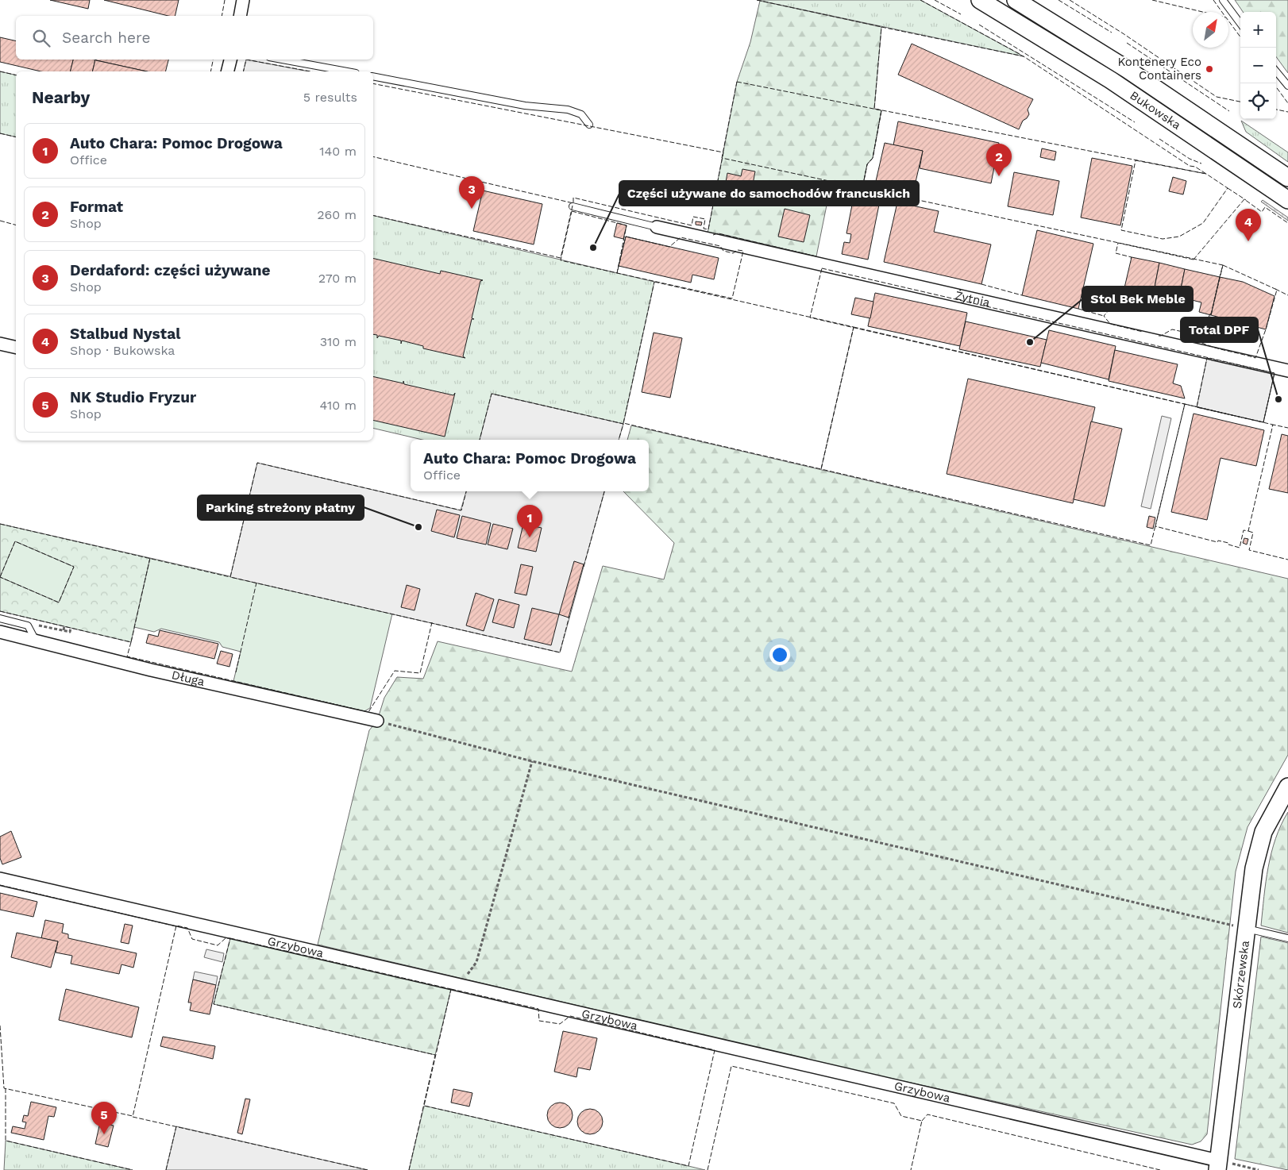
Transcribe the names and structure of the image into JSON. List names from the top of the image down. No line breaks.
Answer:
{"streets":{"main road":["Bukowska","Skórzewska"],"street":["Żytnia","Długa","Grzybowa"]},"crossings":[["Grzybowa","Skórzewska"]],"places":["Kontenery Eco Containers","Części używane do samochodów francuskich","Stol Bek Meble","Total DPF","Parking streżony płatny"],"north":"top right","page":{"map_buttons":["+","−"],"search":"Search here","heading":["Nearby","5 results"],"list":[{"mark":"1","name":"Auto Chara: Pomoc Drogowa","note":"Office","value":"140 m"},{"mark":"2","name":"Format","note":"Shop","value":"260 m"},{"mark":"3","name":"Derdaford: części używane","note":"Shop","value":"270 m"},{"mark":"4","name":"Stalbud Nystal","note":"Shop · Bukowska","value":"310 m"},{"mark":"5","name":"NK Studio Fryzur","note":"Shop","value":"410 m"}],"pins":["2","3","4","1","5"],"popup":["Auto Chara: Pomoc Drogowa","Office"]}}
